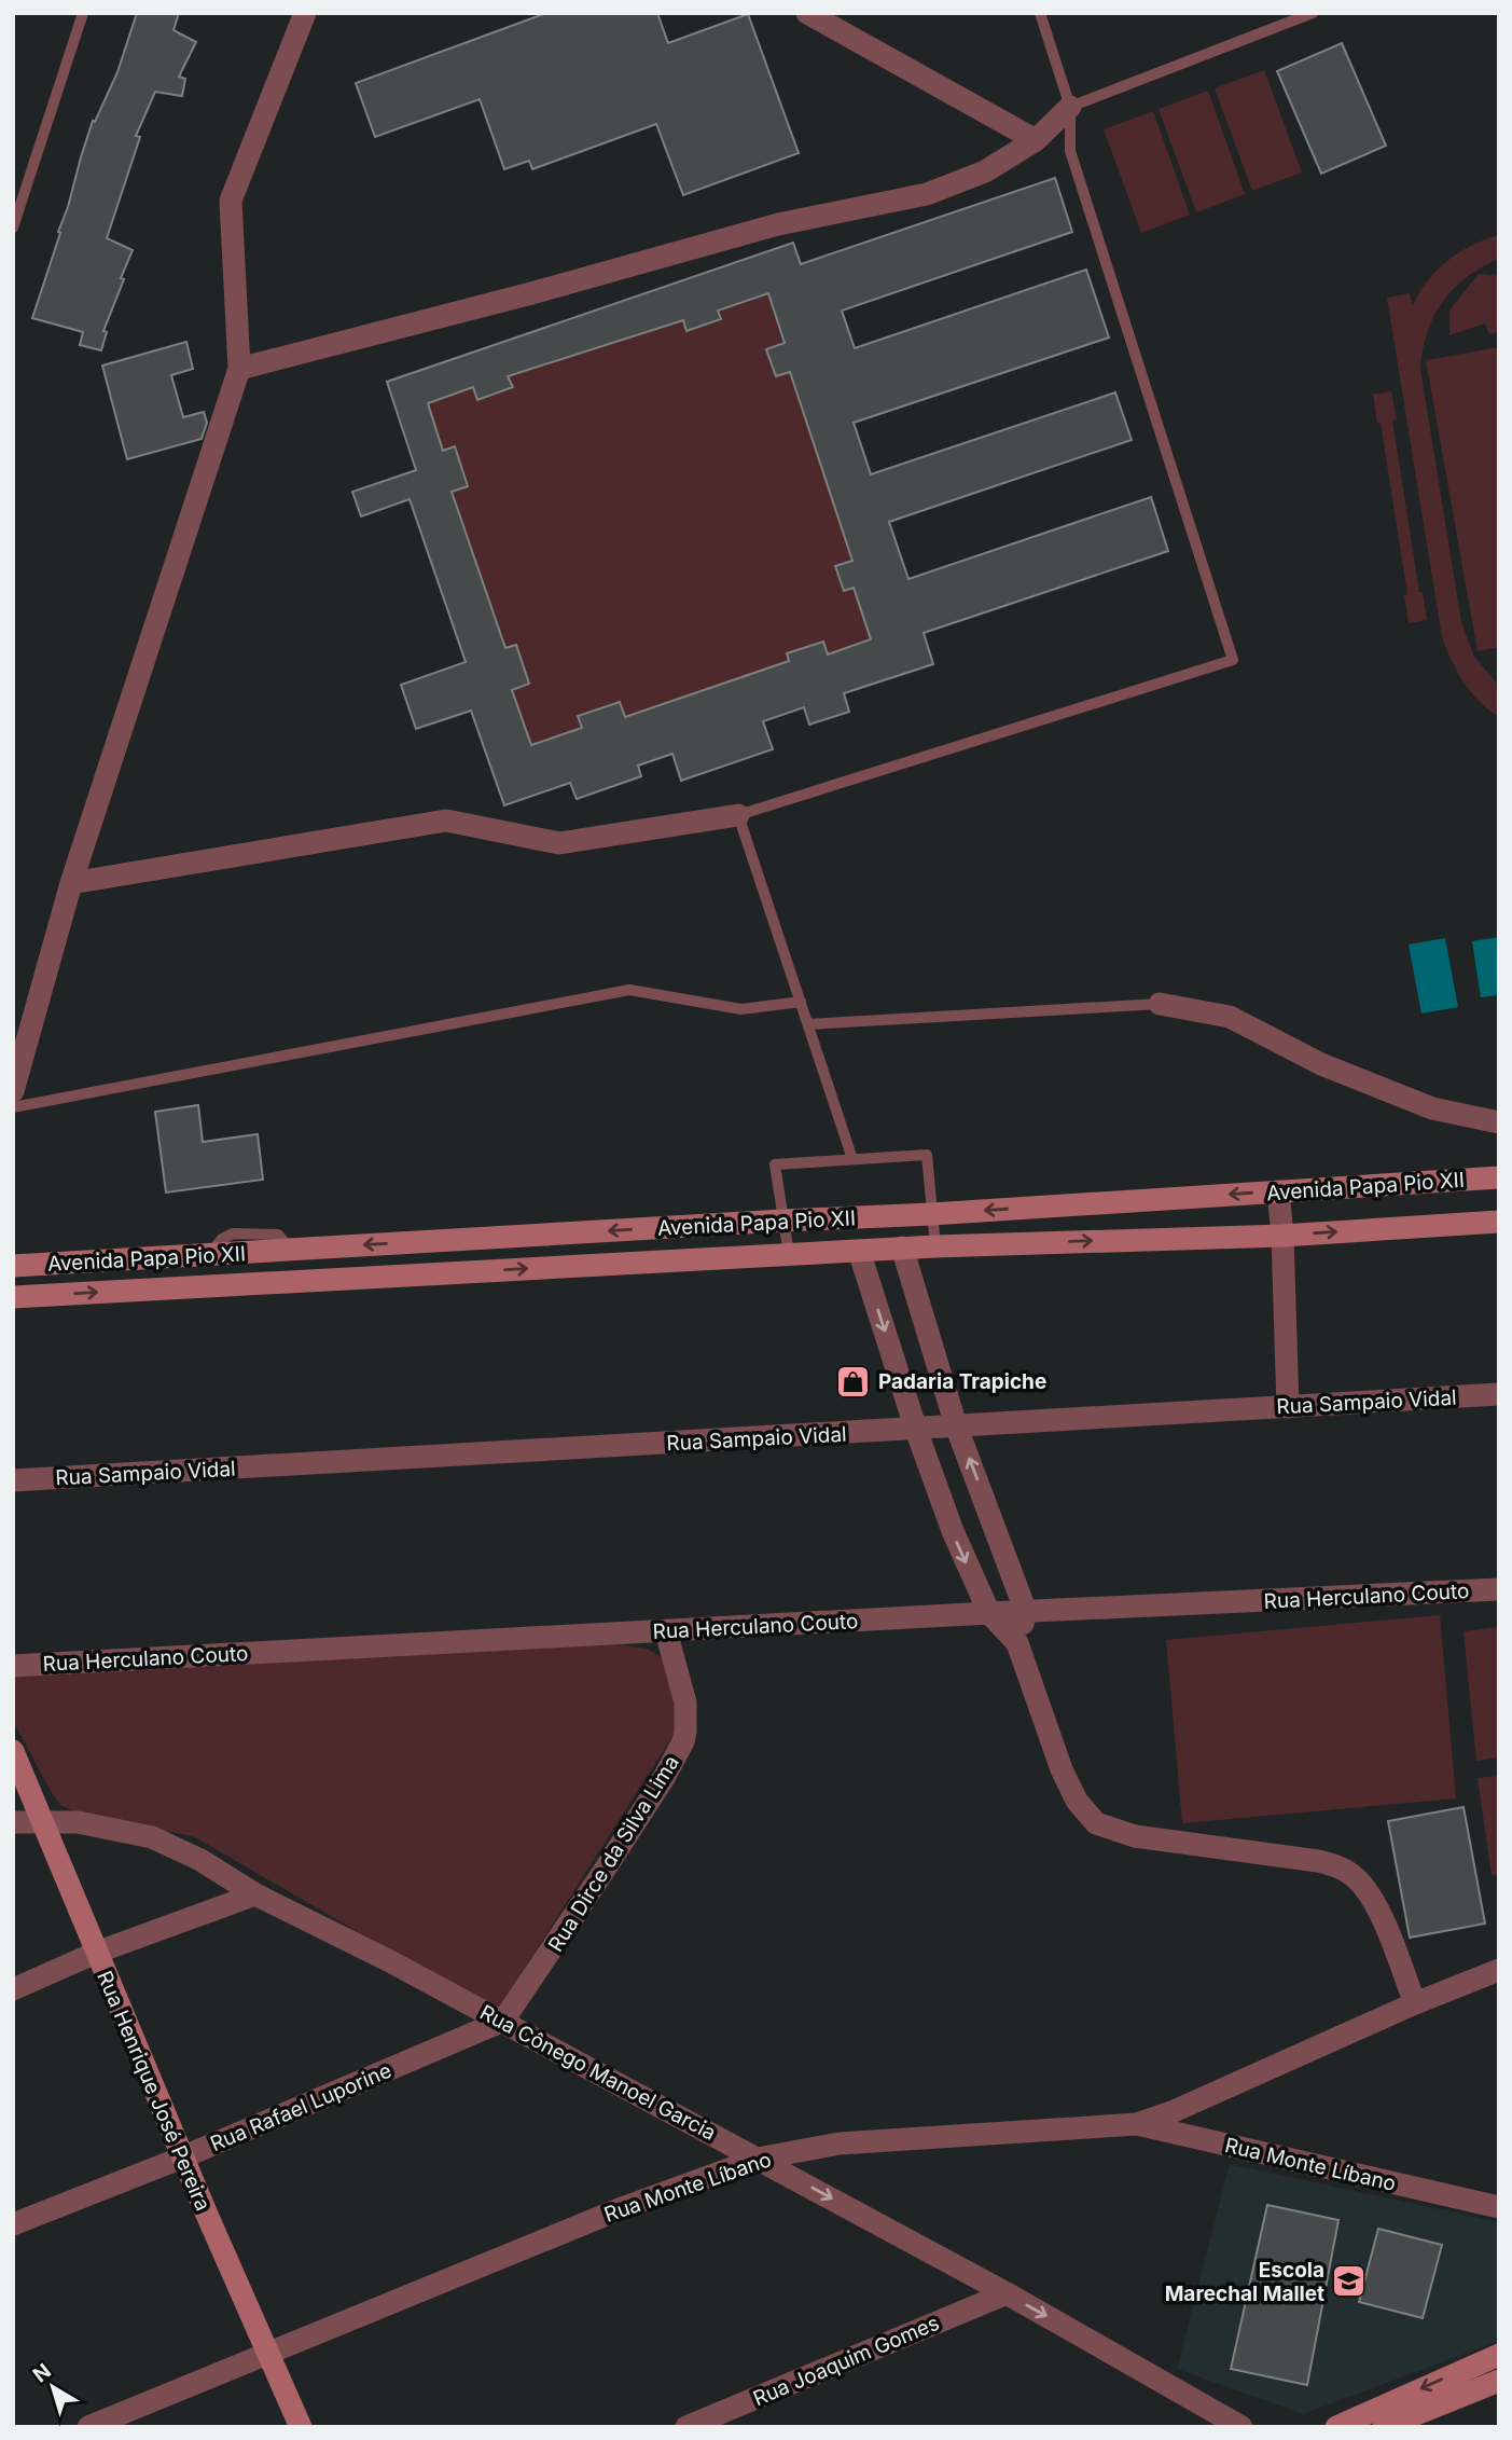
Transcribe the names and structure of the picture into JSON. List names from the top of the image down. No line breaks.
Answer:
{"streets":{"street":["Avenida Papa Pio XII","Rua Sampaio Vidal","Rua Herculano Couto","Rua Dirce da Silva Lima","Rua Cônego Manoel Garcia","Rua Henrique José Pereira","Rua Rafael Luporine","Rua Monte Líbano","Rua Joaquim Gomes"]},"crossings":[["Rua Herculano Couto","Rua Dirce da Silva Lima"],["Rua Dirce da Silva Lima","Rua Cônego Manoel Garcia"],["Rua Dirce da Silva Lima","Rua Rafael Luporine"],["Rua Cônego Manoel Garcia","Rua Henrique José Pereira"],["Rua Cônego Manoel Garcia","Rua Rafael Luporine"],["Rua Cônego Manoel Garcia","Rua Monte Líbano"],["Rua Cônego Manoel Garcia","Rua Joaquim Gomes"],["Rua Henrique José Pereira","Rua Rafael Luporine"],["Rua Henrique José Pereira","Rua Monte Líbano"]],"one_way":["Rua Cônego Manoel Garcia"],"places":{"shop":["Padaria Trapiche"],"school or university":["Escola Marechal Mallet"]},"north":"top left"}
